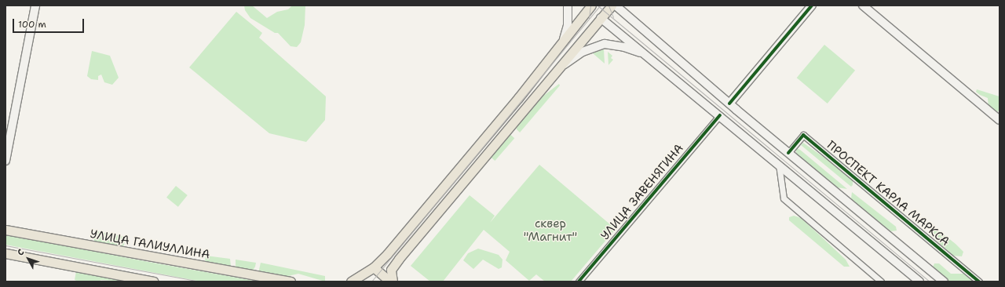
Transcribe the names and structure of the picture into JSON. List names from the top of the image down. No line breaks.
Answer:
{"streets":{"main road":["УЛИЦА ГАЛИУЛЛИНА"],"street":["УЛИЦА ЗАВЕНЯГИНА","ПРОСПЕКТ КАРЛА МАРКСА"]},"parks":["сквер \"Магнит\""],"scale_bar":"100 m","north":"top left"}
